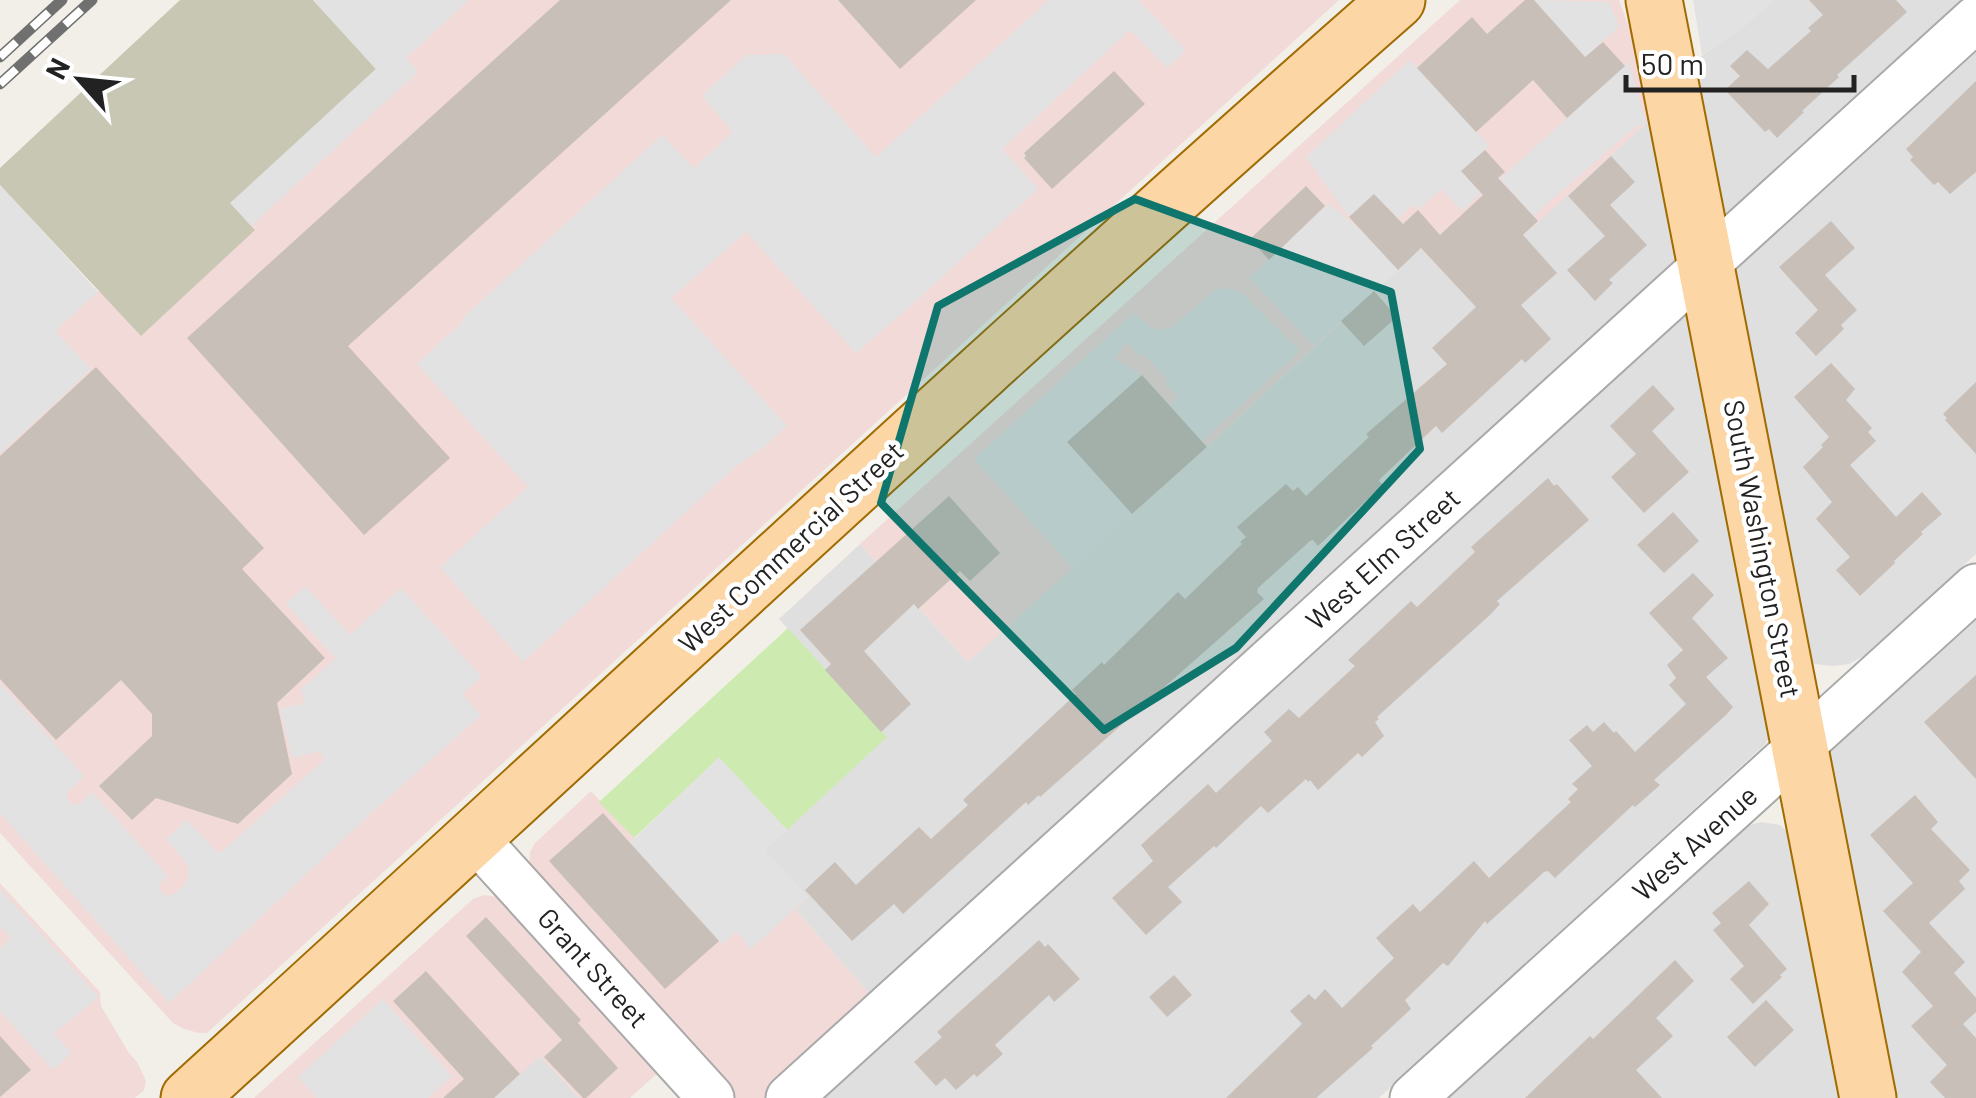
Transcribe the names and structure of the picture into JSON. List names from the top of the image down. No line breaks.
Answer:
{"streets":{"main road":["West Commercial Street","South Washington Street"],"street":["West Elm Street","West Avenue","Grant Street"]},"crossings":[["West Commercial Street","Grant Street"],["South Washington Street","West Elm Street"],["South Washington Street","West Avenue"]],"scale_bar":"50 m","north":"top left"}
